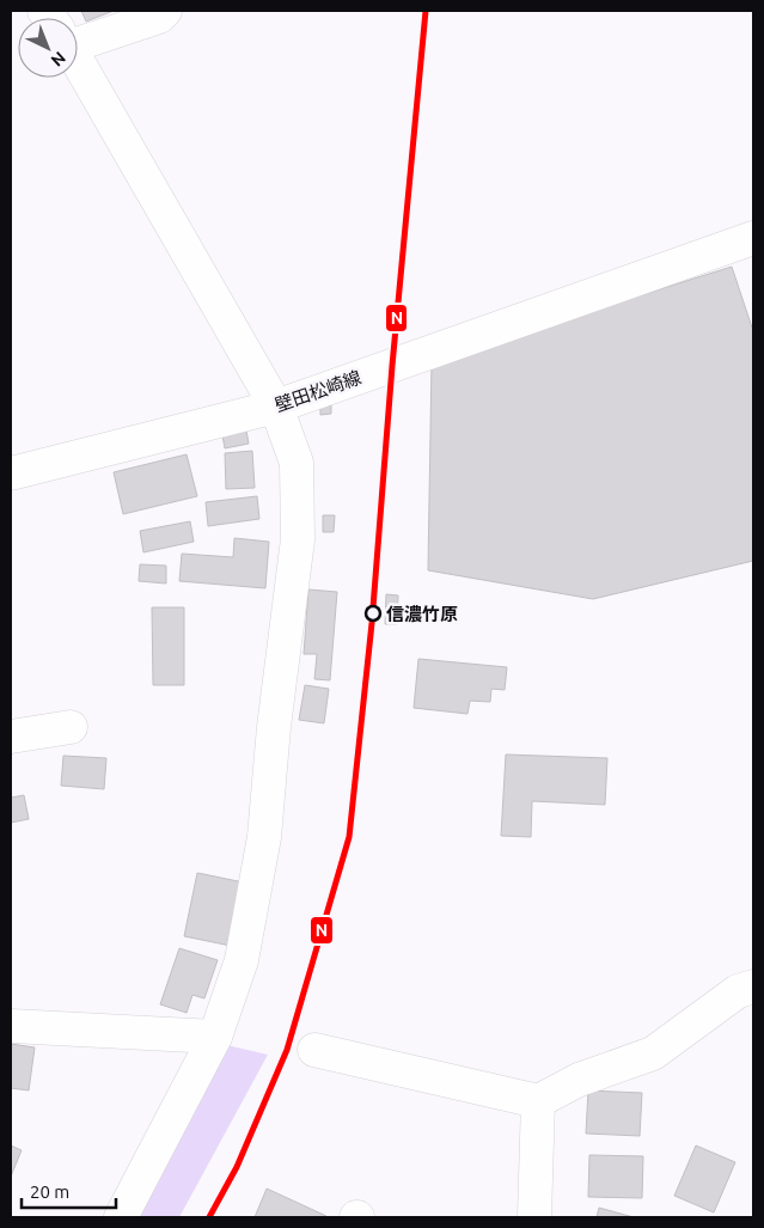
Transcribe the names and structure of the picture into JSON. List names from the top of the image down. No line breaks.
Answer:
{"streets":{"street":["壁田松崎線"]},"places":["信濃竹原"],"lines":["transit line N"],"scale_bar":"20 m","north":"bottom right"}
